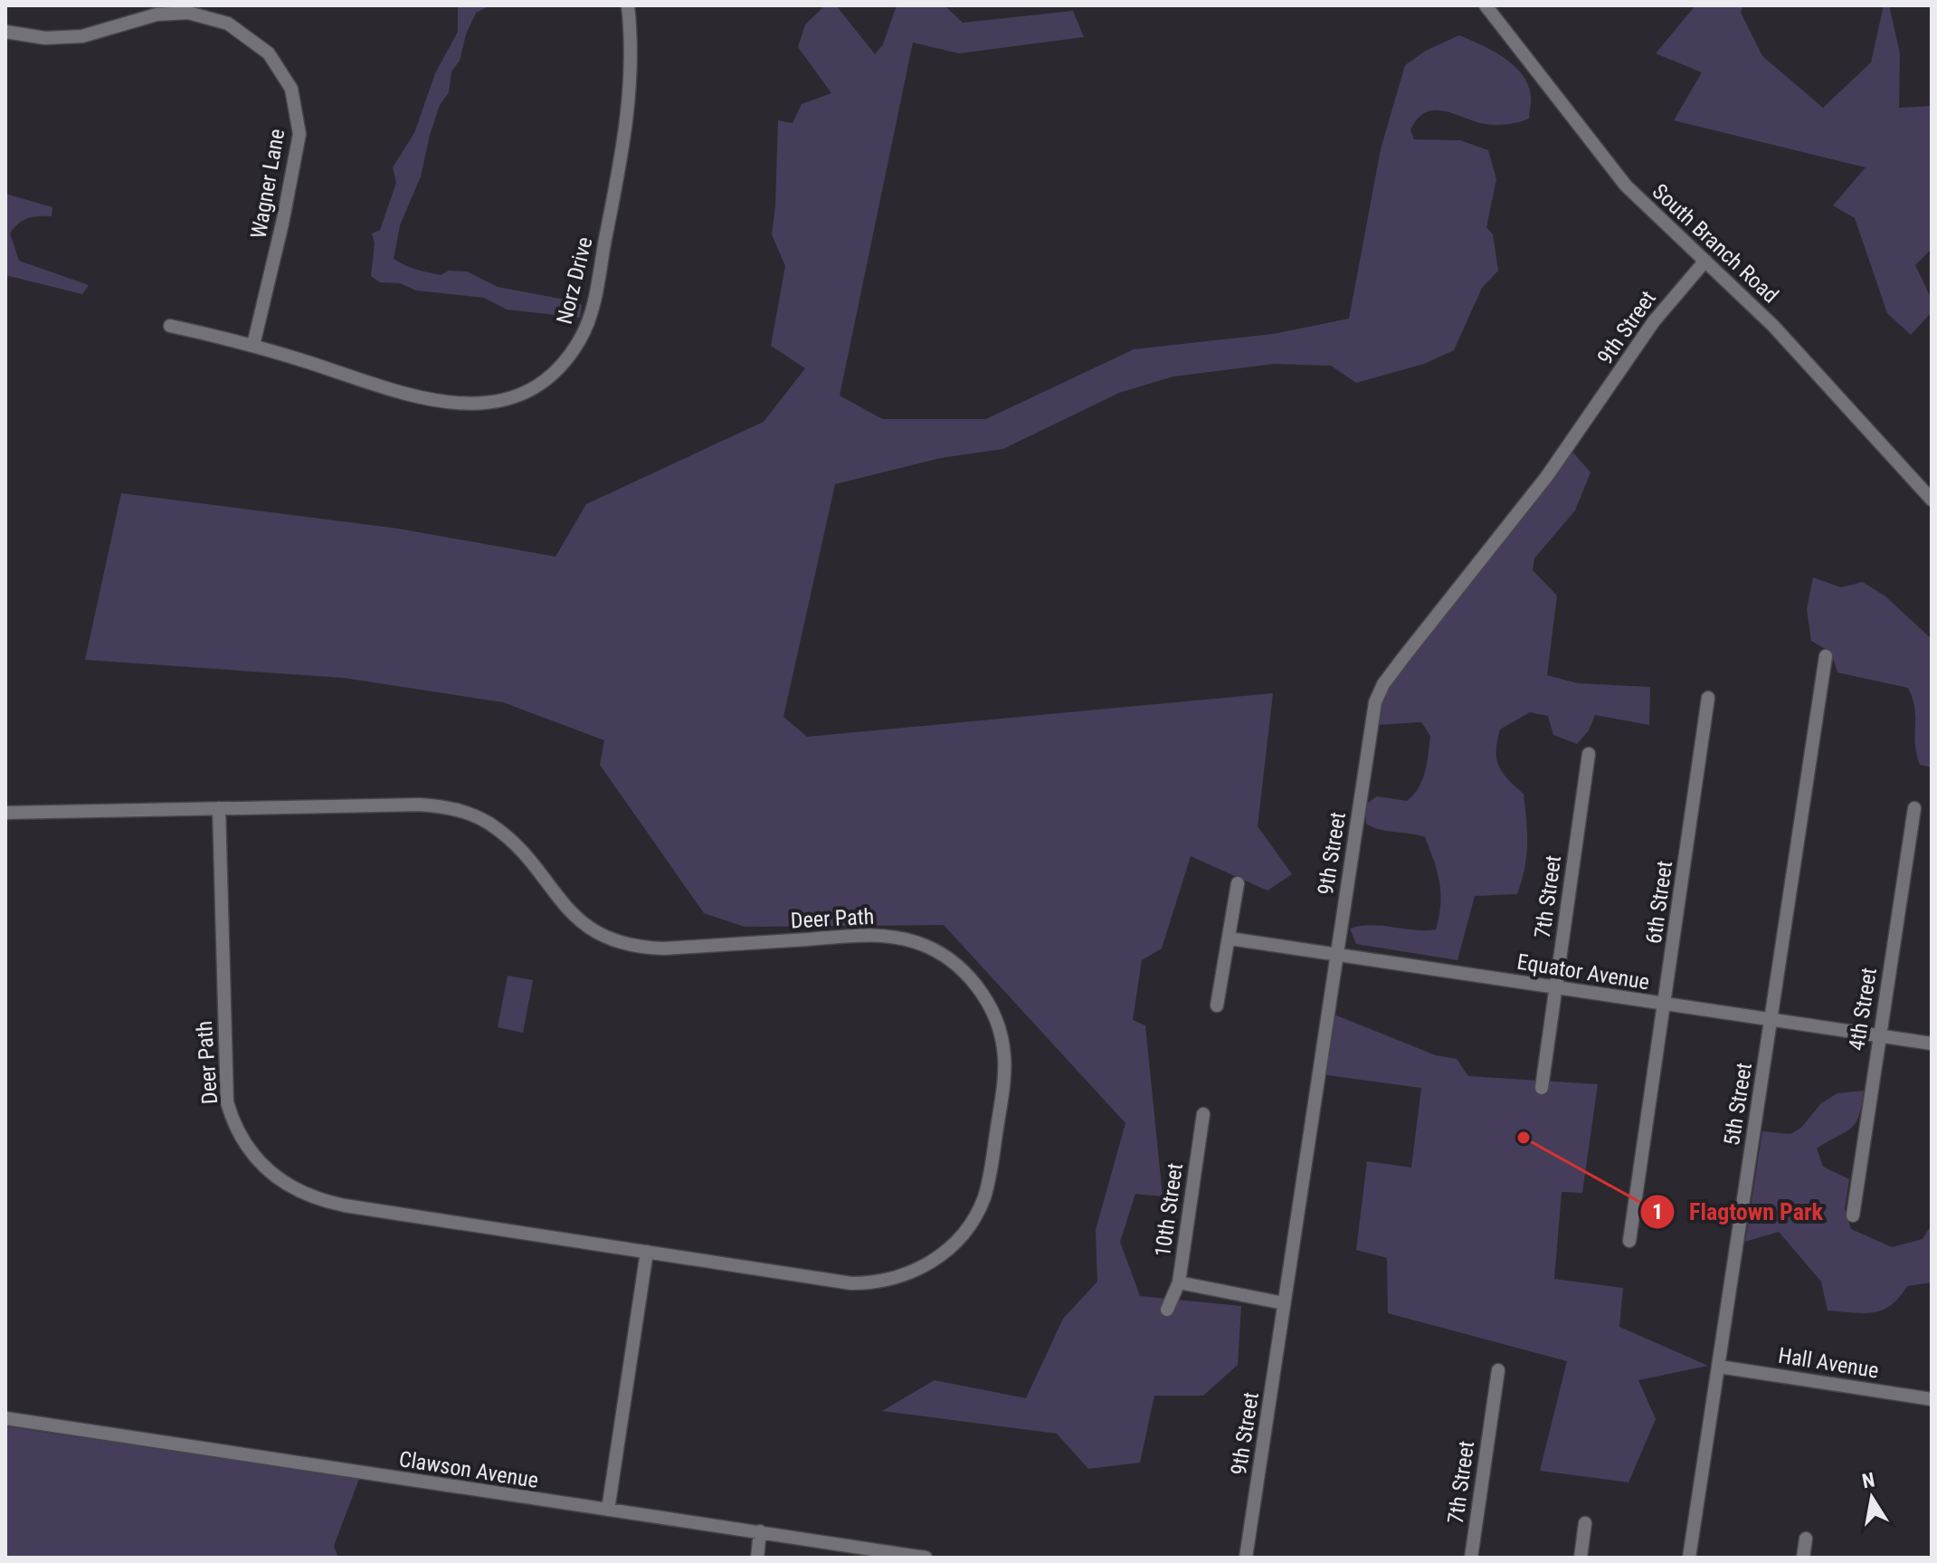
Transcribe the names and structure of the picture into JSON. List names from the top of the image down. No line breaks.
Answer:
{"streets":{"street":["Wagner Lane","South Branch Road","Norz Drive","9th Street","7th Street","6th Street","Deer Path","Equator Avenue","4th Street","5th Street","10th Street","Hall Avenue","Clawson Avenue"]},"crossings":[["Wagner Lane","Norz Drive"],["South Branch Road","9th Street"],["9th Street","Equator Avenue"],["7th Street","Equator Avenue"],["6th Street","Equator Avenue"],["Equator Avenue","4th Street"],["Equator Avenue","5th Street"],["5th Street","Hall Avenue"]],"places":["Flagtown Park"],"north":"top"}
